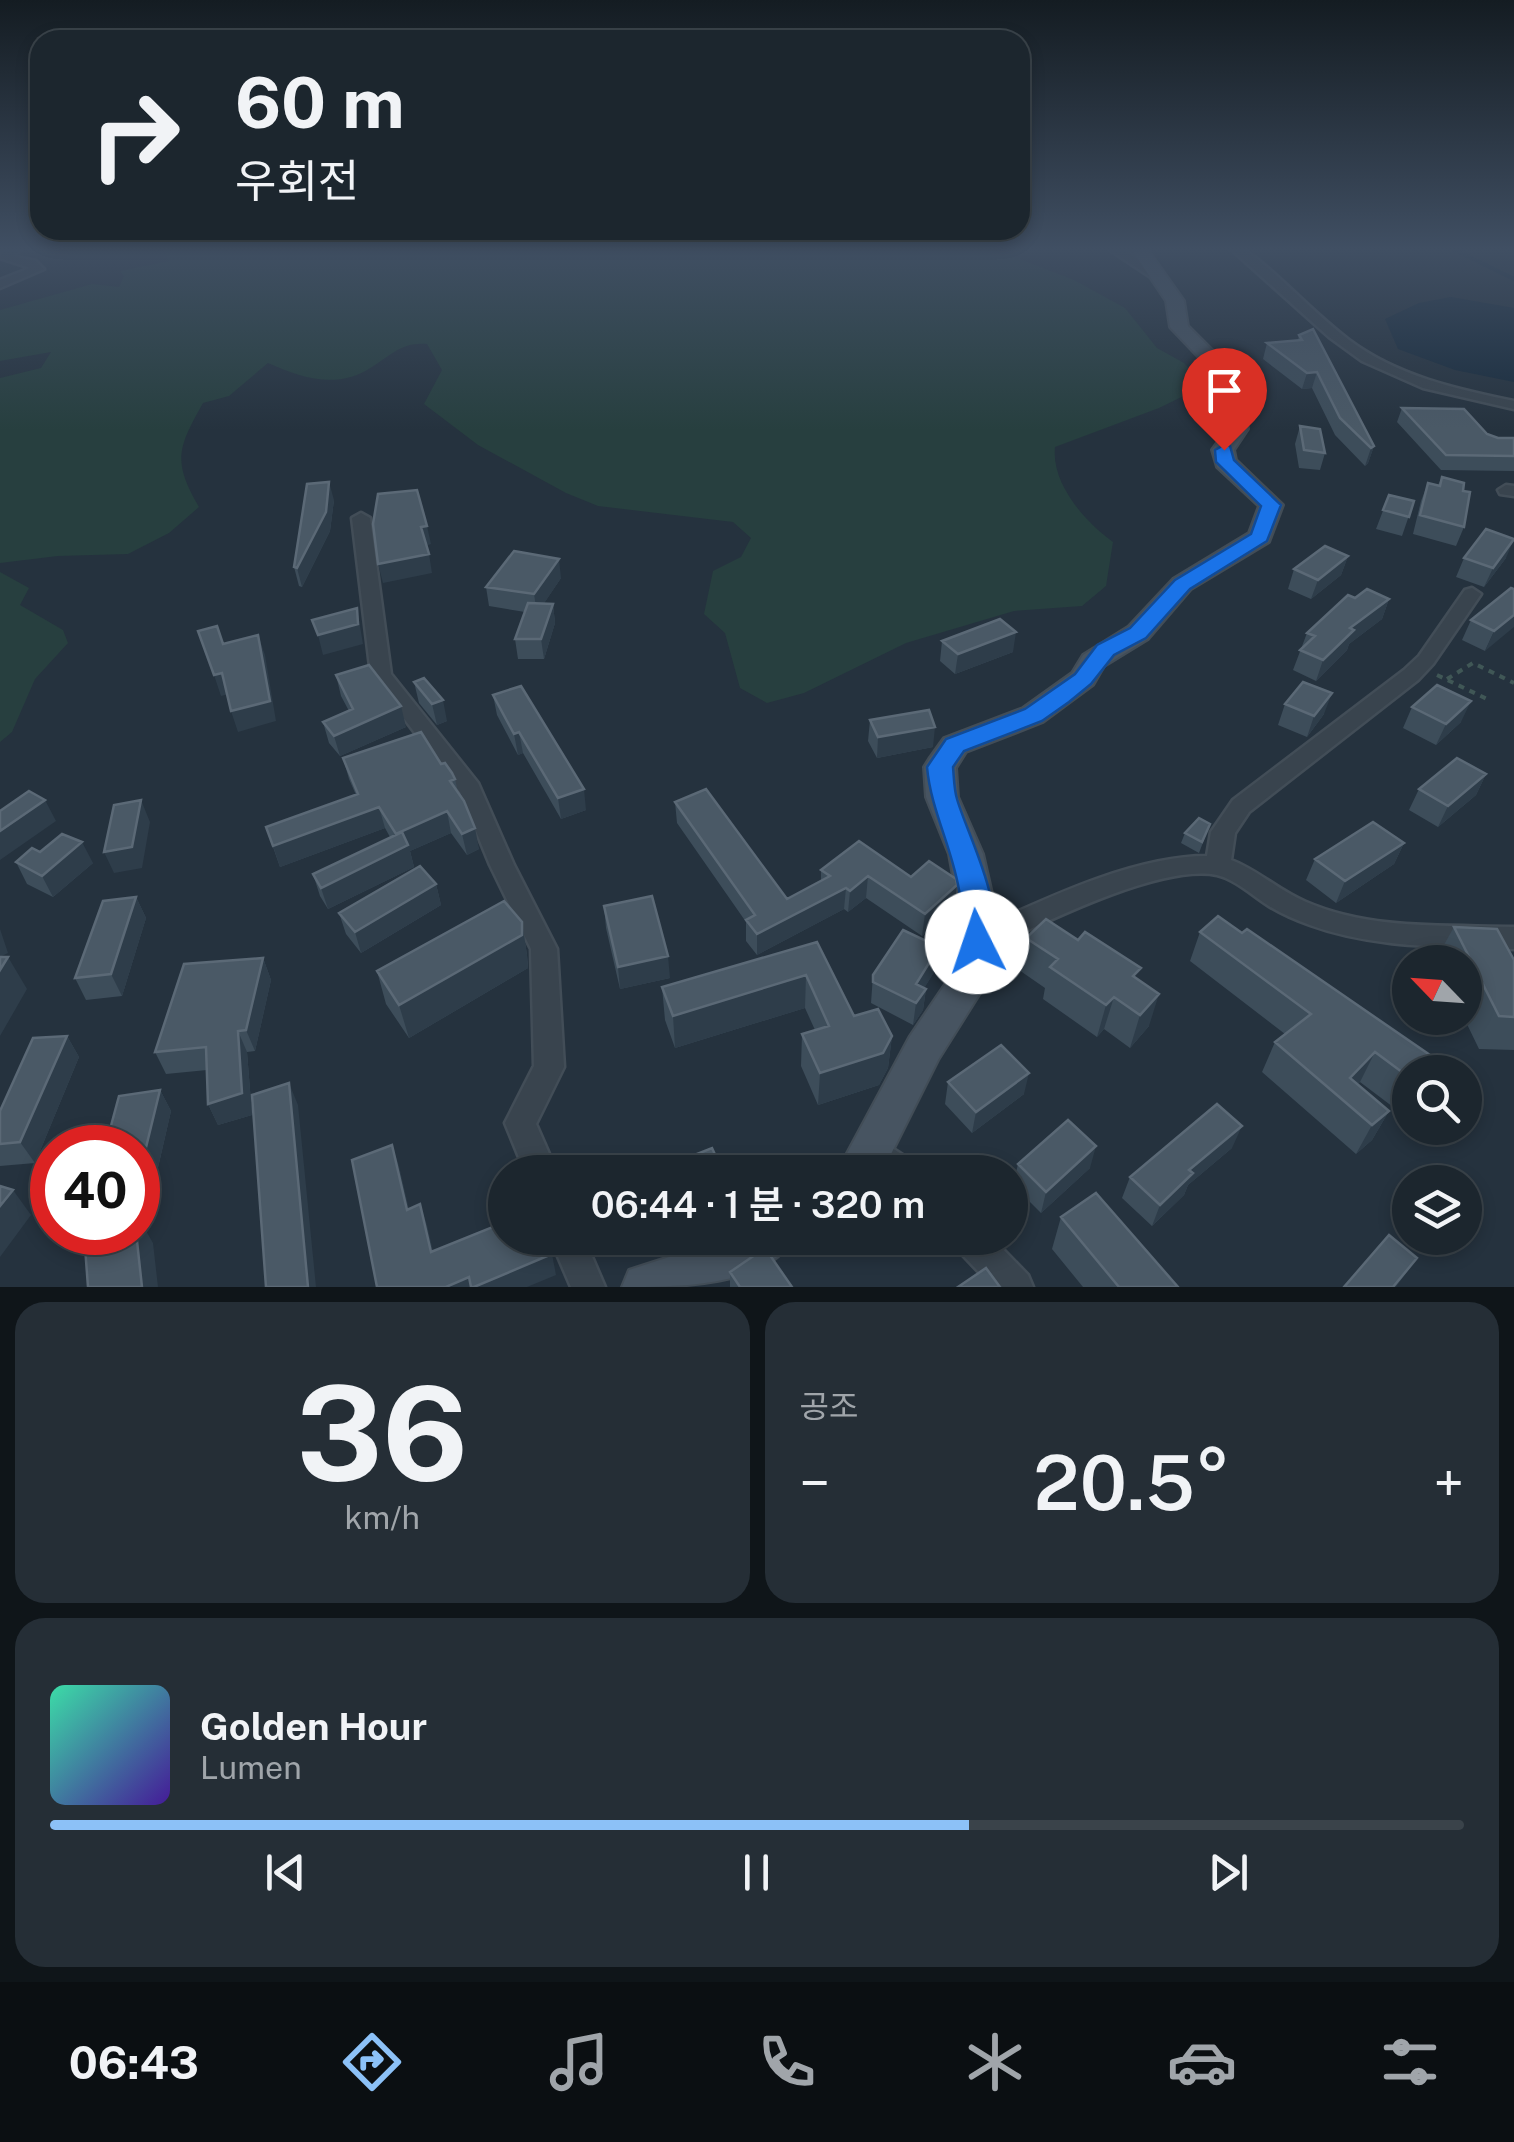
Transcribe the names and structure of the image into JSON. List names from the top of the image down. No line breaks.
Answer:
{"north":"top left","page":{"turn":["60 m","우회전"],"limit":"40","trip":"06:44 · 1 분 · 320 m","tile":[["36","km/h"],"공조"],"heat":["−","20.5°","+"],"song":["Golden Hour","Lumen"],"tabs":"06:43"}}
